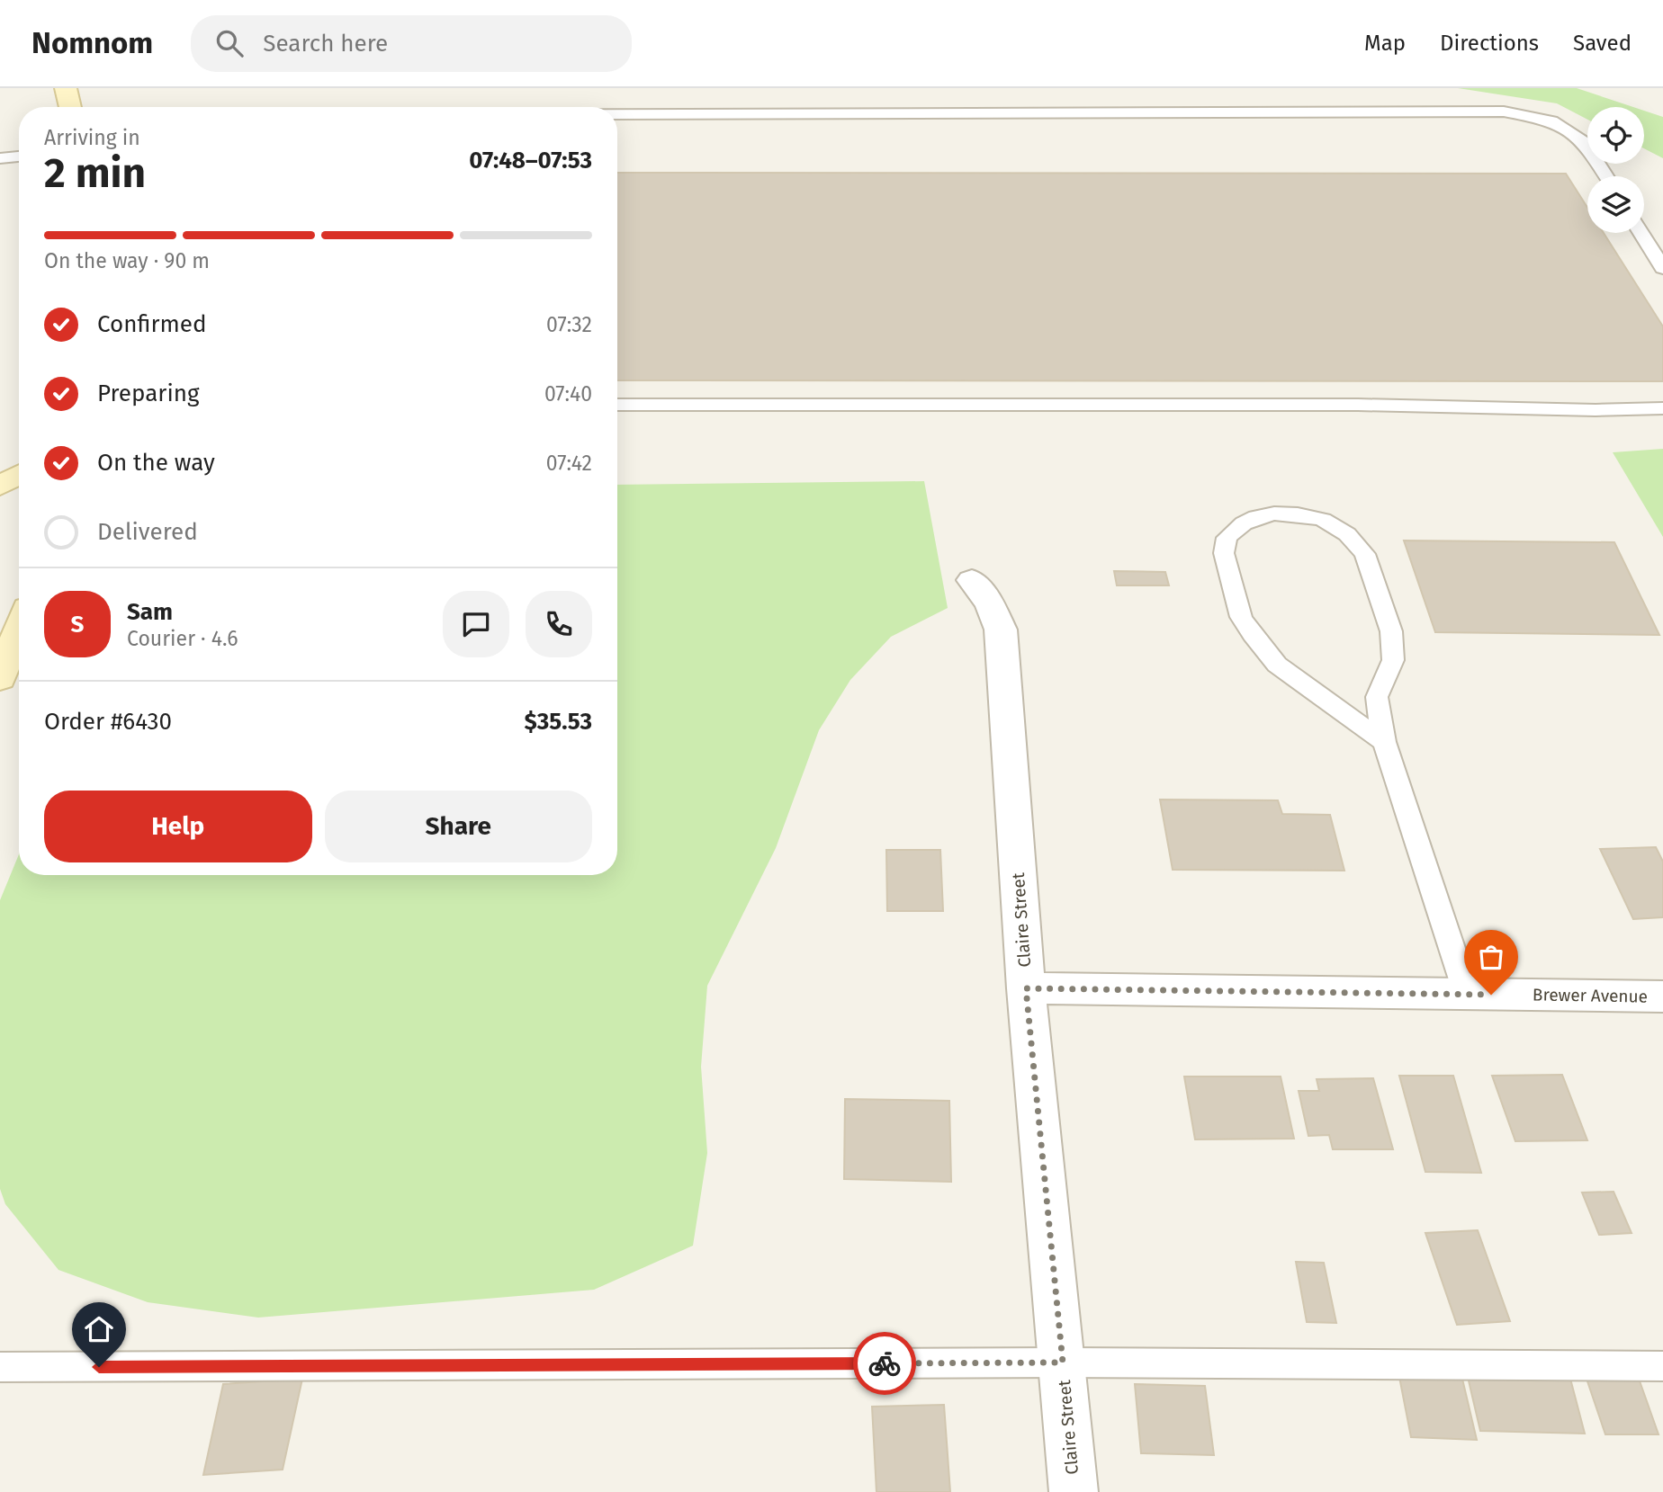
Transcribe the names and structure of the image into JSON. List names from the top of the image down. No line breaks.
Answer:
{"streets":{"street":["Claire Street","Brewer Avenue"]},"crossings":[["Claire Street","Brewer Avenue"]],"page":{"header":"Nomnom","search":"Search here","nav":["Map","Directions","Saved"],"heading":["2 min","Arriving in","07:48–07:53"],"panel":["Sam","Courier · 4.6","Order #6430","$35.53"],"bar":"On the way · 90 m","list":[["Confirmed","07:32"],["Preparing","07:40"],["On the way","07:42"],"Delivered"],"round":"S","buttons":["Help","Share"]}}
